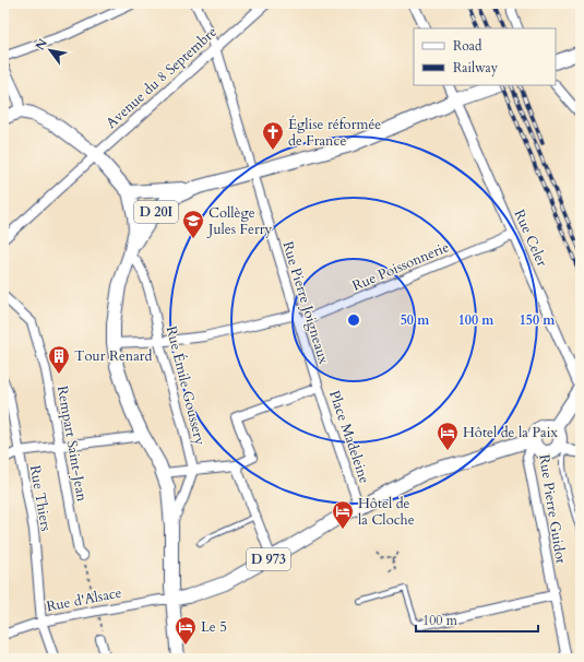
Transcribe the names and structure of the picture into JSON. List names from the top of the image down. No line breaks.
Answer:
{"streets":{"main road":["D 20I","D 973"],"street":["Avenue du 8 Septembre","Rue Celer","Rue Poissonnerie","Rue Pierre Joigneaux","Rue Émile Goussery","Place Madeleine","Rempart Saint-Jean","Rue Thiers","Rue Pierre Guidot","Rue d'Alsace"]},"crossings":[["Avenue du 8 Septembre","Rue Pierre Joigneaux"],["D 20I","Rue Celer"],["D 20I","Rue Pierre Joigneaux"],["D 20I","Rue Émile Goussery"],["Rue Celer","Rue Poissonnerie"],["Rue Poissonnerie","Rue Pierre Joigneaux"],["Rue Poissonnerie","Rue Émile Goussery"],["Rue Pierre Joigneaux","Place Madeleine"],["Place Madeleine","D 973"],["Rue Thiers","Rue d'Alsace"],["Rue Pierre Guidot","D 973"],["D 973","Rue d'Alsace"]],"places":{"church":["Église réformée de France"],"school or university":["Collège Jules Ferry"],"building":["Tour Renard"],"hotel":["Hôtel de la Paix","Hôtel de la Cloche","Le 5"]},"legend":["Road","Railway"],"scale_bar":"100 m","north":"top left","rings":["50 m","100 m","150 m"]}
